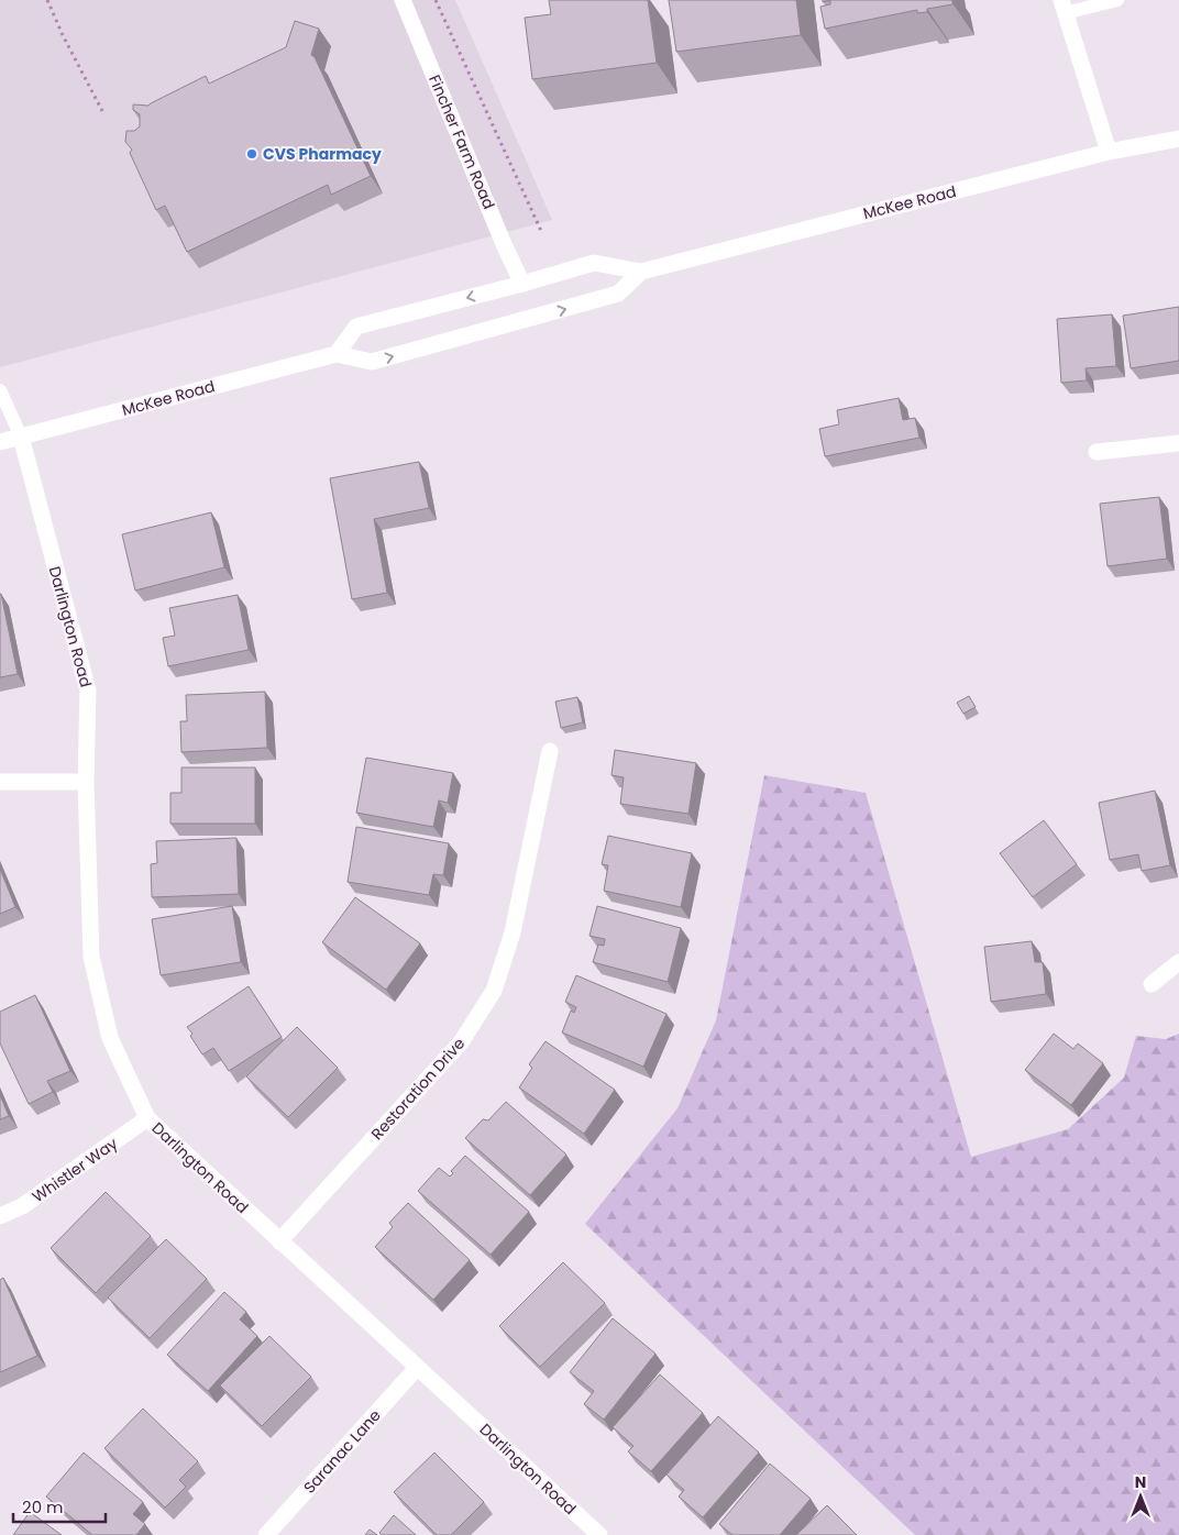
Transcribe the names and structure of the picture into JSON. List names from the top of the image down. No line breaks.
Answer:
{"streets":{"street":["Fincher Farm Road","McKee Road","Darlington Road","Restoration Drive","Whistler Way","Saranac Lane"]},"crossings":[["Fincher Farm Road","McKee Road"],["McKee Road","Darlington Road"],["Darlington Road","Restoration Drive"],["Darlington Road","Whistler Way"],["Darlington Road","Saranac Lane"]],"places":["CVS Pharmacy"],"scale_bar":"20 m","north":"top"}
